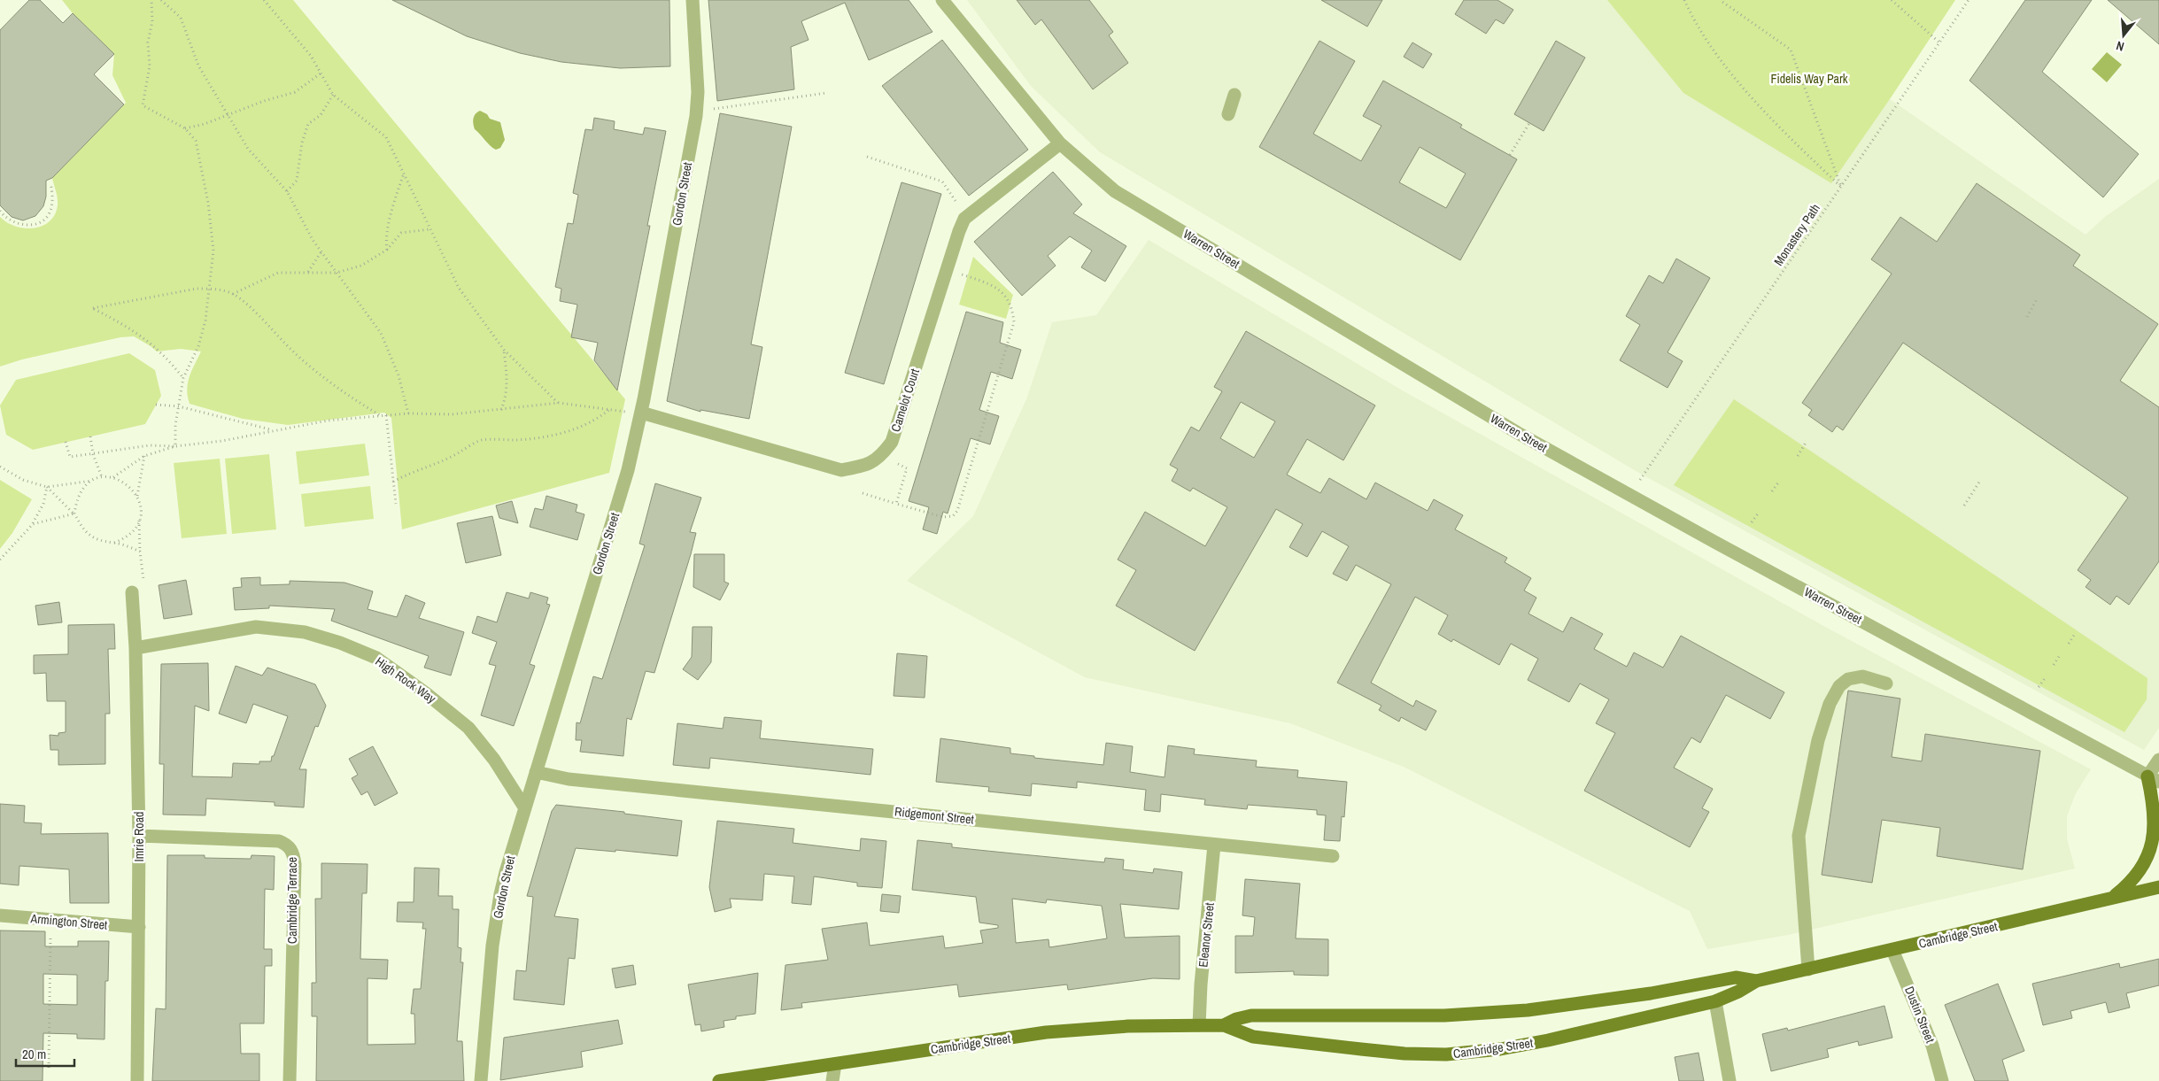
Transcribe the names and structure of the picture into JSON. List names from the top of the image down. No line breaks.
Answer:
{"streets":{"main road":["Cambridge Street"],"street":["Gordon Street","Warren Street","Camelot Court","High Rock Way","Ridgemont Street","Imrie Road","Cambridge Terrace","Armington Street","Eleanor Street","Dustin Street"],"path":["Monastery Path"]},"crossings":[["Gordon Street","Camelot Court"],["Gordon Street","High Rock Way"],["Gordon Street","Ridgemont Street"],["Warren Street","Camelot Court"],["High Rock Way","Imrie Road"],["Ridgemont Street","Eleanor Street"],["Imrie Road","Cambridge Terrace"],["Imrie Road","Armington Street"],["Eleanor Street","Cambridge Street"],["Cambridge Street","Dustin Street"]],"parks":["Fidelis Way Park"],"scale_bar":"20 m","north":"bottom"}
